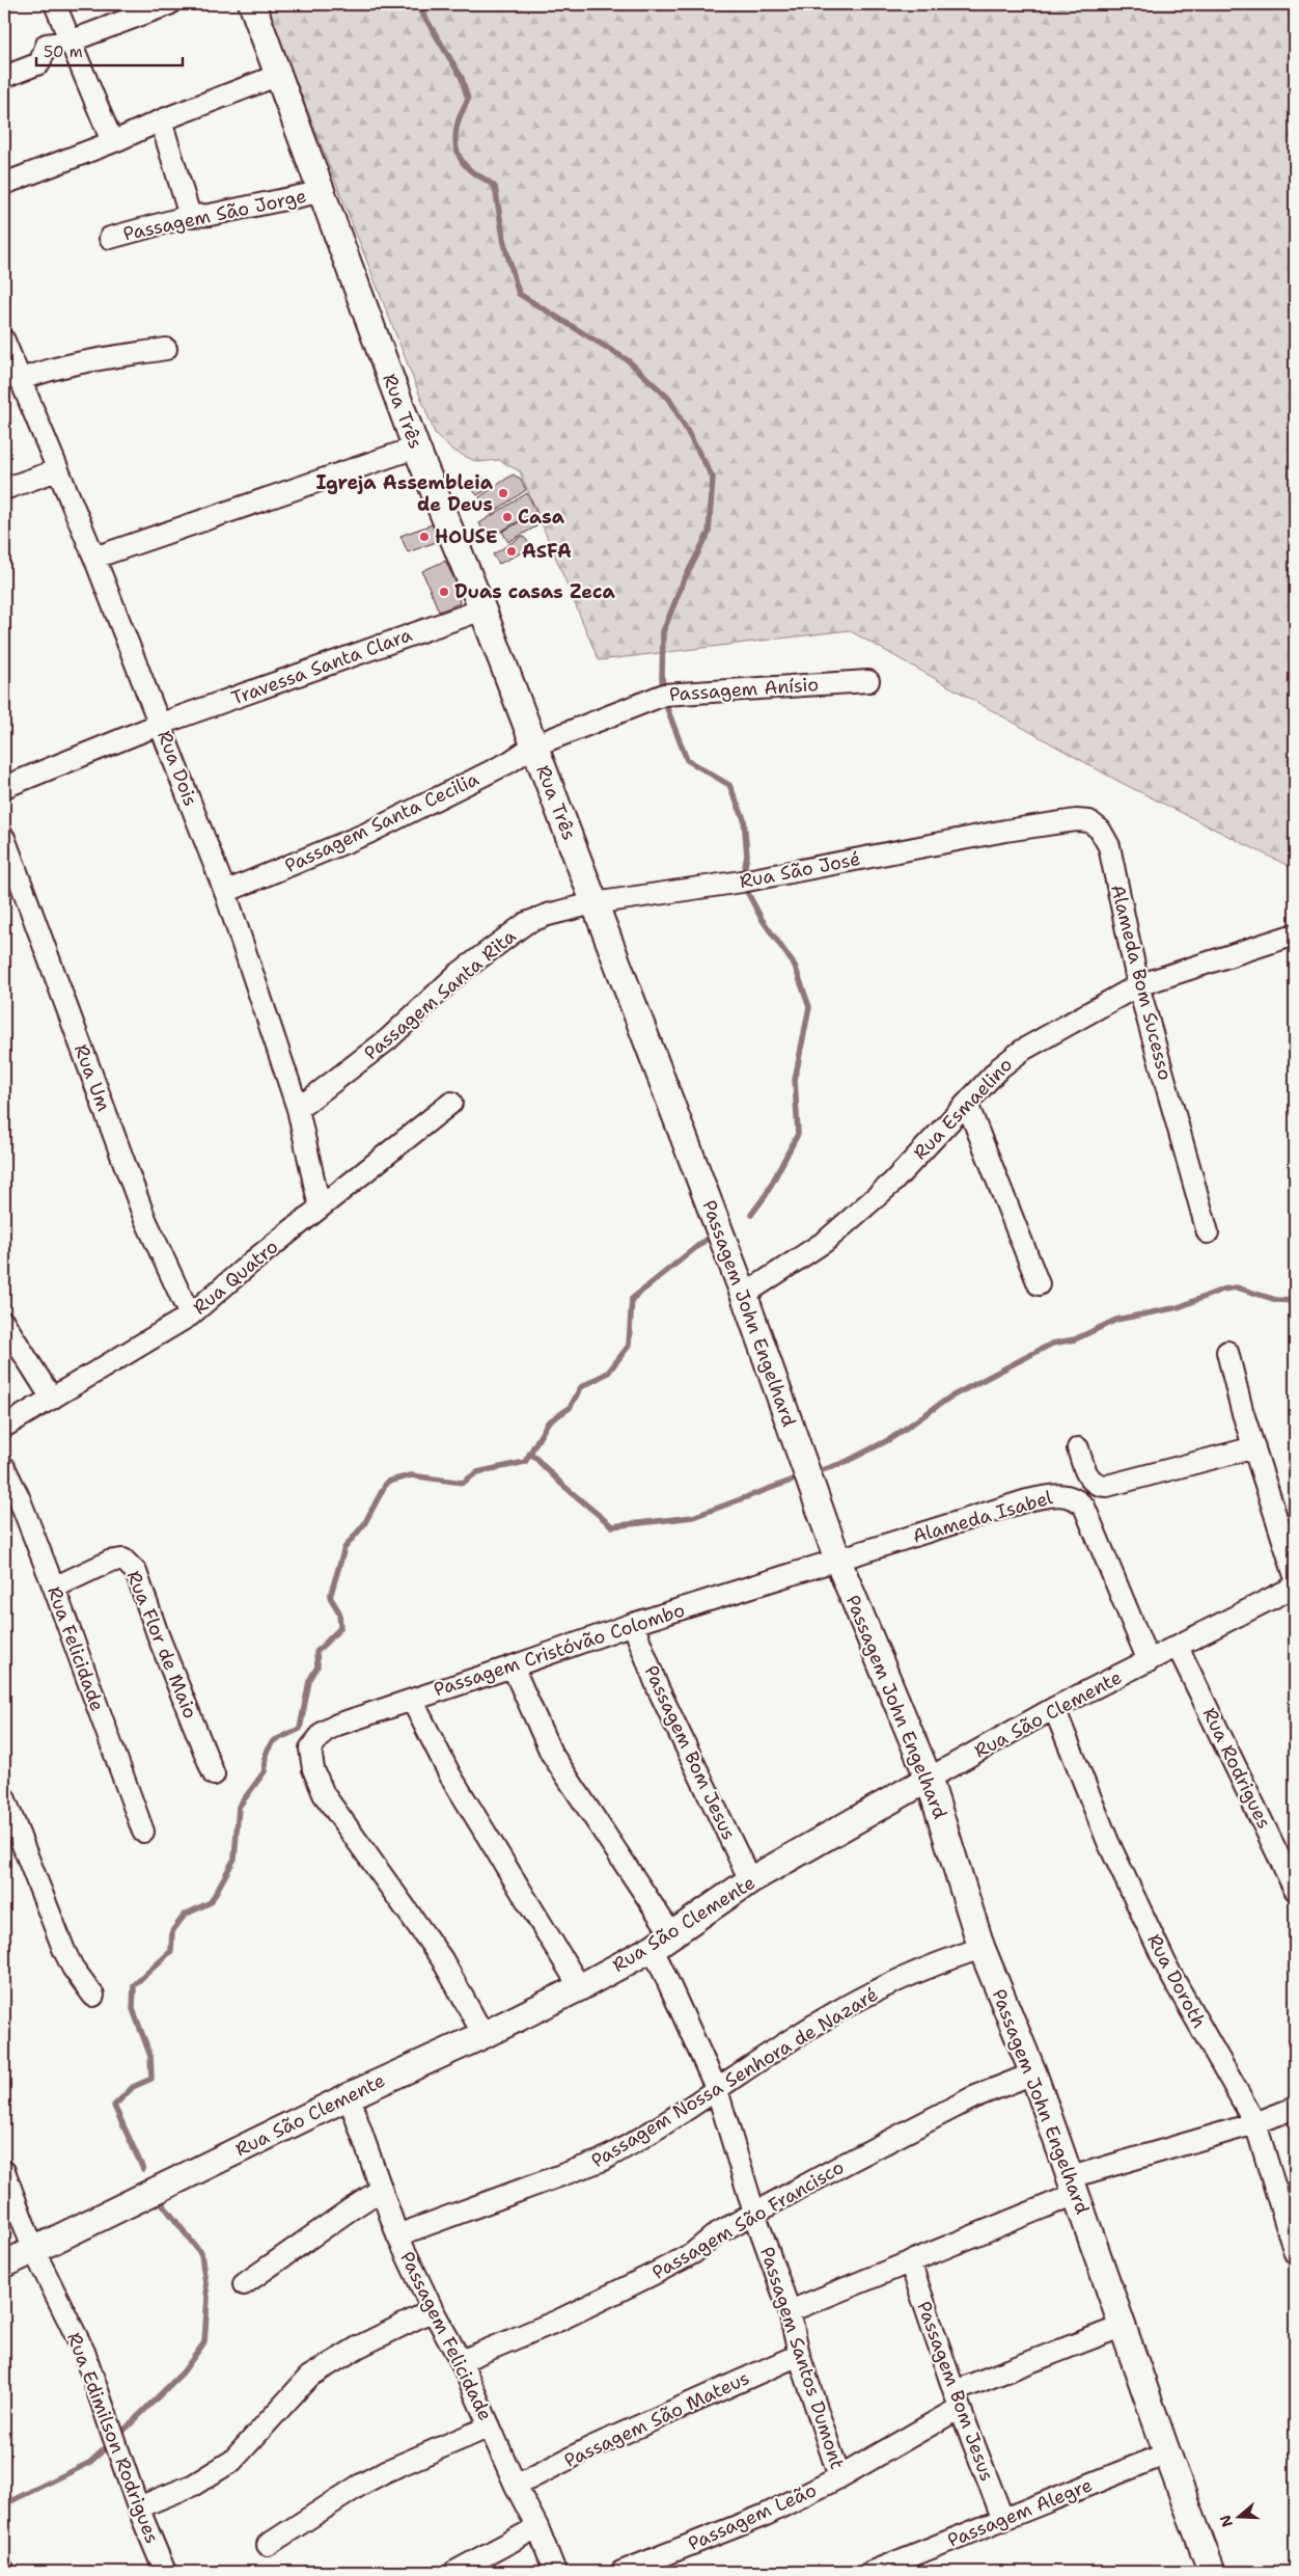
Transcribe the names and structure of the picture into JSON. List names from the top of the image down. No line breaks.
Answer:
{"streets":{"main road":["Rua Três","Passagem John Engelhard","Rua São Clemente"],"street":["Passagem São Jorge","Travessa Santa Clara","Passagem Anísio","Rua Dois","Passagem Santa Cecilia","Rua São José","Alameda Bom Sucesso","Passagem Santa Rita","Rua Um","Rua Esmaelino","Rua Quatro","Alameda Isabel","Rua Flor de Maio","Rua Felicidade","Passagem Cristóvão Colombo","Passagem Bom Jesus","Rua Rodrigues","Rua Doroth","Passagem Nossa Senhora de Nazaré","Passagem São Francisco","Passagem Felicidade","Passagem Santos Dumont","Passagem São Mateus","Rua Edimilson Rodrigues","Passagem Alegre","Passagem Leão"]},"crossings":[["Passagem São Jorge","Rua Três"],["Rua Três","Travessa Santa Clara"],["Rua Três","Passagem Anísio"],["Rua Três","Passagem Santa Cecilia"],["Rua Três","Rua São José"],["Rua Três","Passagem Santa Rita"],["Rua Três","Passagem John Engelhard"],["Travessa Santa Clara","Rua Dois"],["Passagem Anísio","Passagem Santa Cecilia"],["Rua Dois","Passagem Santa Cecilia"],["Rua Dois","Passagem Santa Rita"],["Rua Dois","Rua Quatro"],["Rua São José","Alameda Bom Sucesso"],["Rua São José","Passagem Santa Rita"],["Rua São José","Passagem John Engelhard"],["Alameda Bom Sucesso","Rua Esmaelino"],["Passagem Santa Rita","Passagem John Engelhard"],["Rua Um","Rua Quatro"],["Rua Esmaelino","Passagem John Engelhard"],["Passagem John Engelhard","Alameda Isabel"],["Passagem John Engelhard","Passagem Cristóvão Colombo"],["Passagem John Engelhard","Rua São Clemente"],["Passagem John Engelhard","Passagem Nossa Senhora de Nazaré"],["Passagem John Engelhard","Passagem São Francisco"],["Passagem John Engelhard","Passagem Alegre"],["Passagem John Engelhard","Passagem Leão"],["Alameda Isabel","Passagem Cristóvão Colombo"],["Alameda Isabel","Rua São Clemente"],["Rua Flor de Maio","Rua Felicidade"],["Passagem Cristóvão Colombo","Rua São Clemente"],["Passagem Cristóvão Colombo","Passagem Bom Jesus"],["Passagem Cristóvão Colombo","Passagem Santos Dumont"],["Rua São Clemente","Passagem Bom Jesus"],["Rua São Clemente","Rua Rodrigues"],["Rua São Clemente","Rua Doroth"],["Rua São Clemente","Passagem Felicidade"],["Rua São Clemente","Passagem Santos Dumont"],["Rua São Clemente","Rua Edimilson Rodrigues"],["Passagem Bom Jesus","Passagem Alegre"],["Passagem Bom Jesus","Passagem Leão"],["Passagem Nossa Senhora de Nazaré","Passagem Felicidade"],["Passagem Nossa Senhora de Nazaré","Passagem Santos Dumont"],["Passagem São Francisco","Passagem Felicidade"],["Passagem São Francisco","Passagem Santos Dumont"],["Passagem Felicidade","Passagem São Mateus"],["Passagem Santos Dumont","Passagem São Mateus"],["Passagem Santos Dumont","Passagem Leão"]],"places":["Igreja Assembleia de Deus","Casa","HOUSE","ASFA","Duas casas Zeca"],"scale_bar":"50 m","north":"left"}
